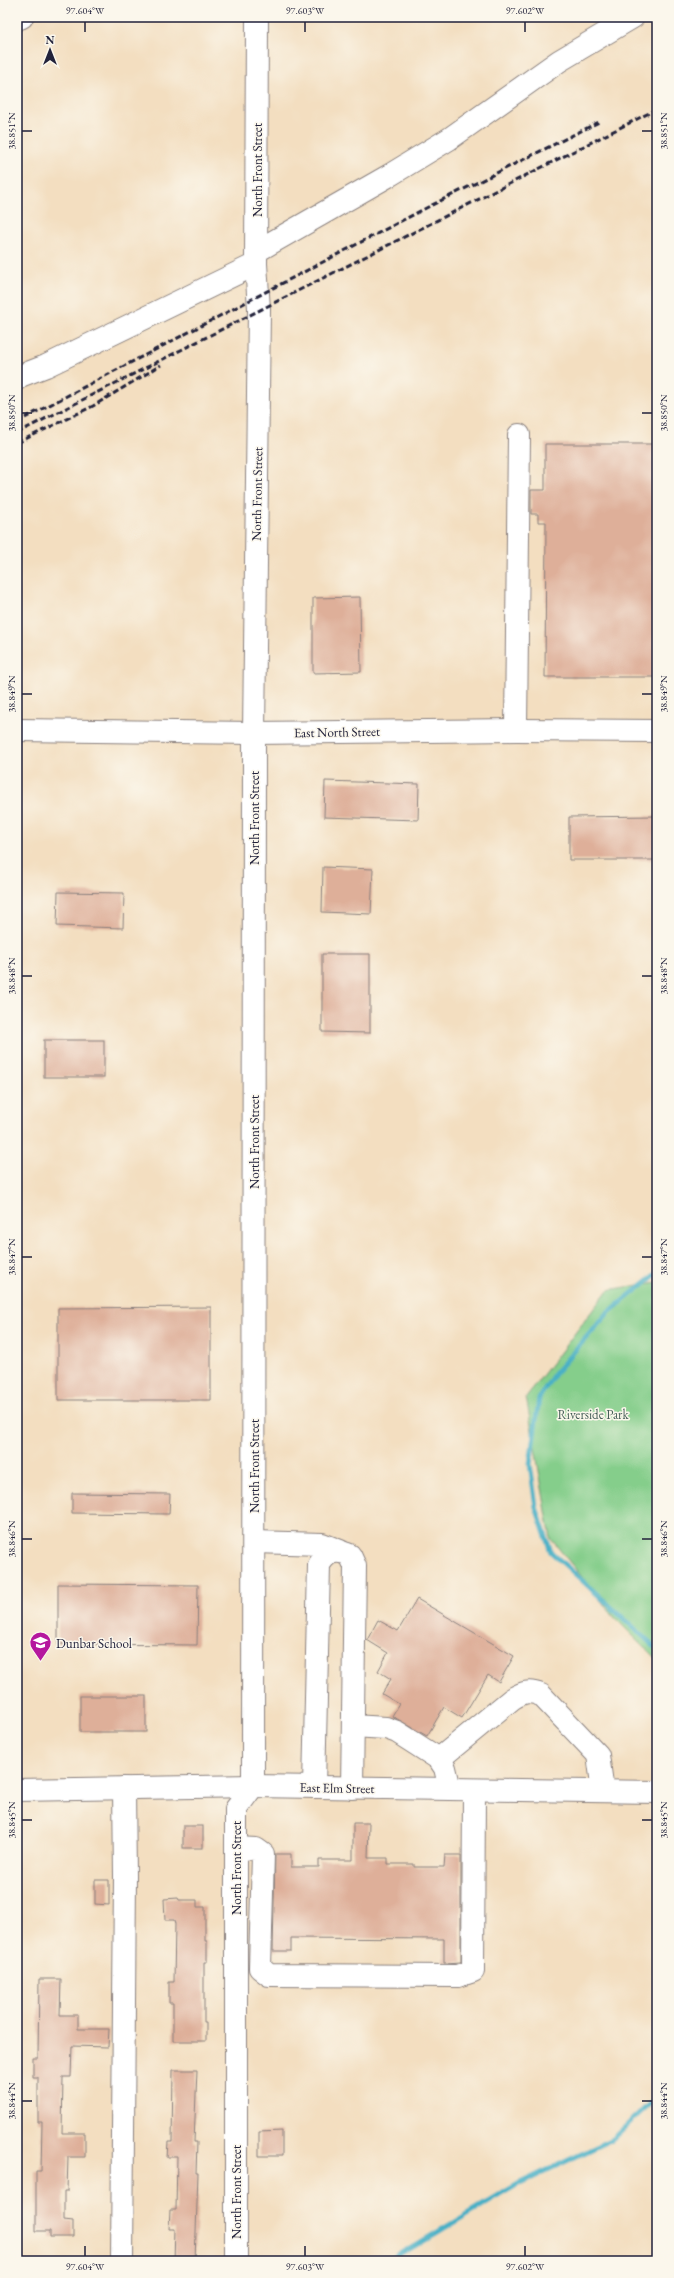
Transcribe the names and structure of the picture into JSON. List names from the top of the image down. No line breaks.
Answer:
{"streets":{"street":["North Front Street","East North Street","East Elm Street"]},"crossings":[["North Front Street","East North Street"],["North Front Street","East Elm Street"]],"parks":["Riverside Park"],"places":{"school or university":["Dunbar School"]},"north":"top","coordinates":["97.604°W","97.603°W","97.602°W","38.851°N","38.850°N","38.849°N","38.848°N","38.847°N","38.846°N","38.845°N","38.844°N"]}
